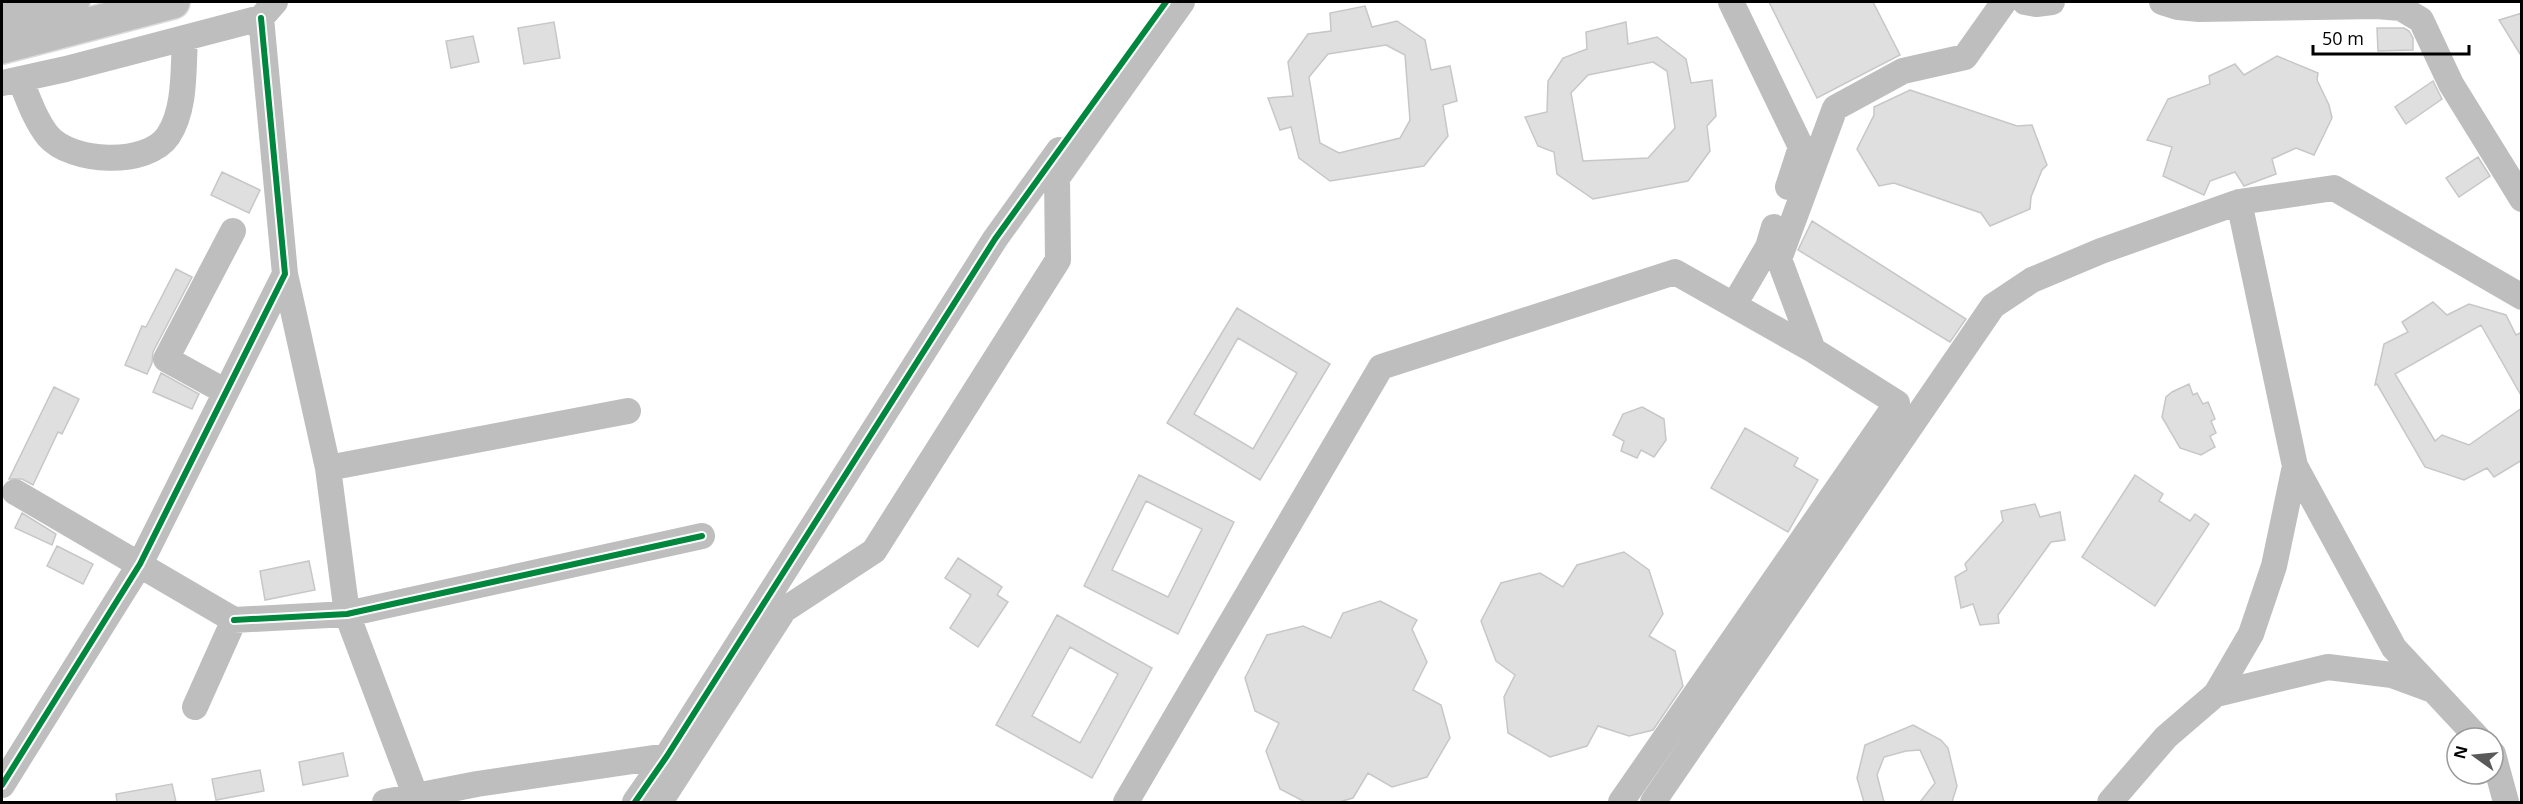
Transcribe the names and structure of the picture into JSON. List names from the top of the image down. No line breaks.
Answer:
{"scale_bar":"50 m","north":"left"}
